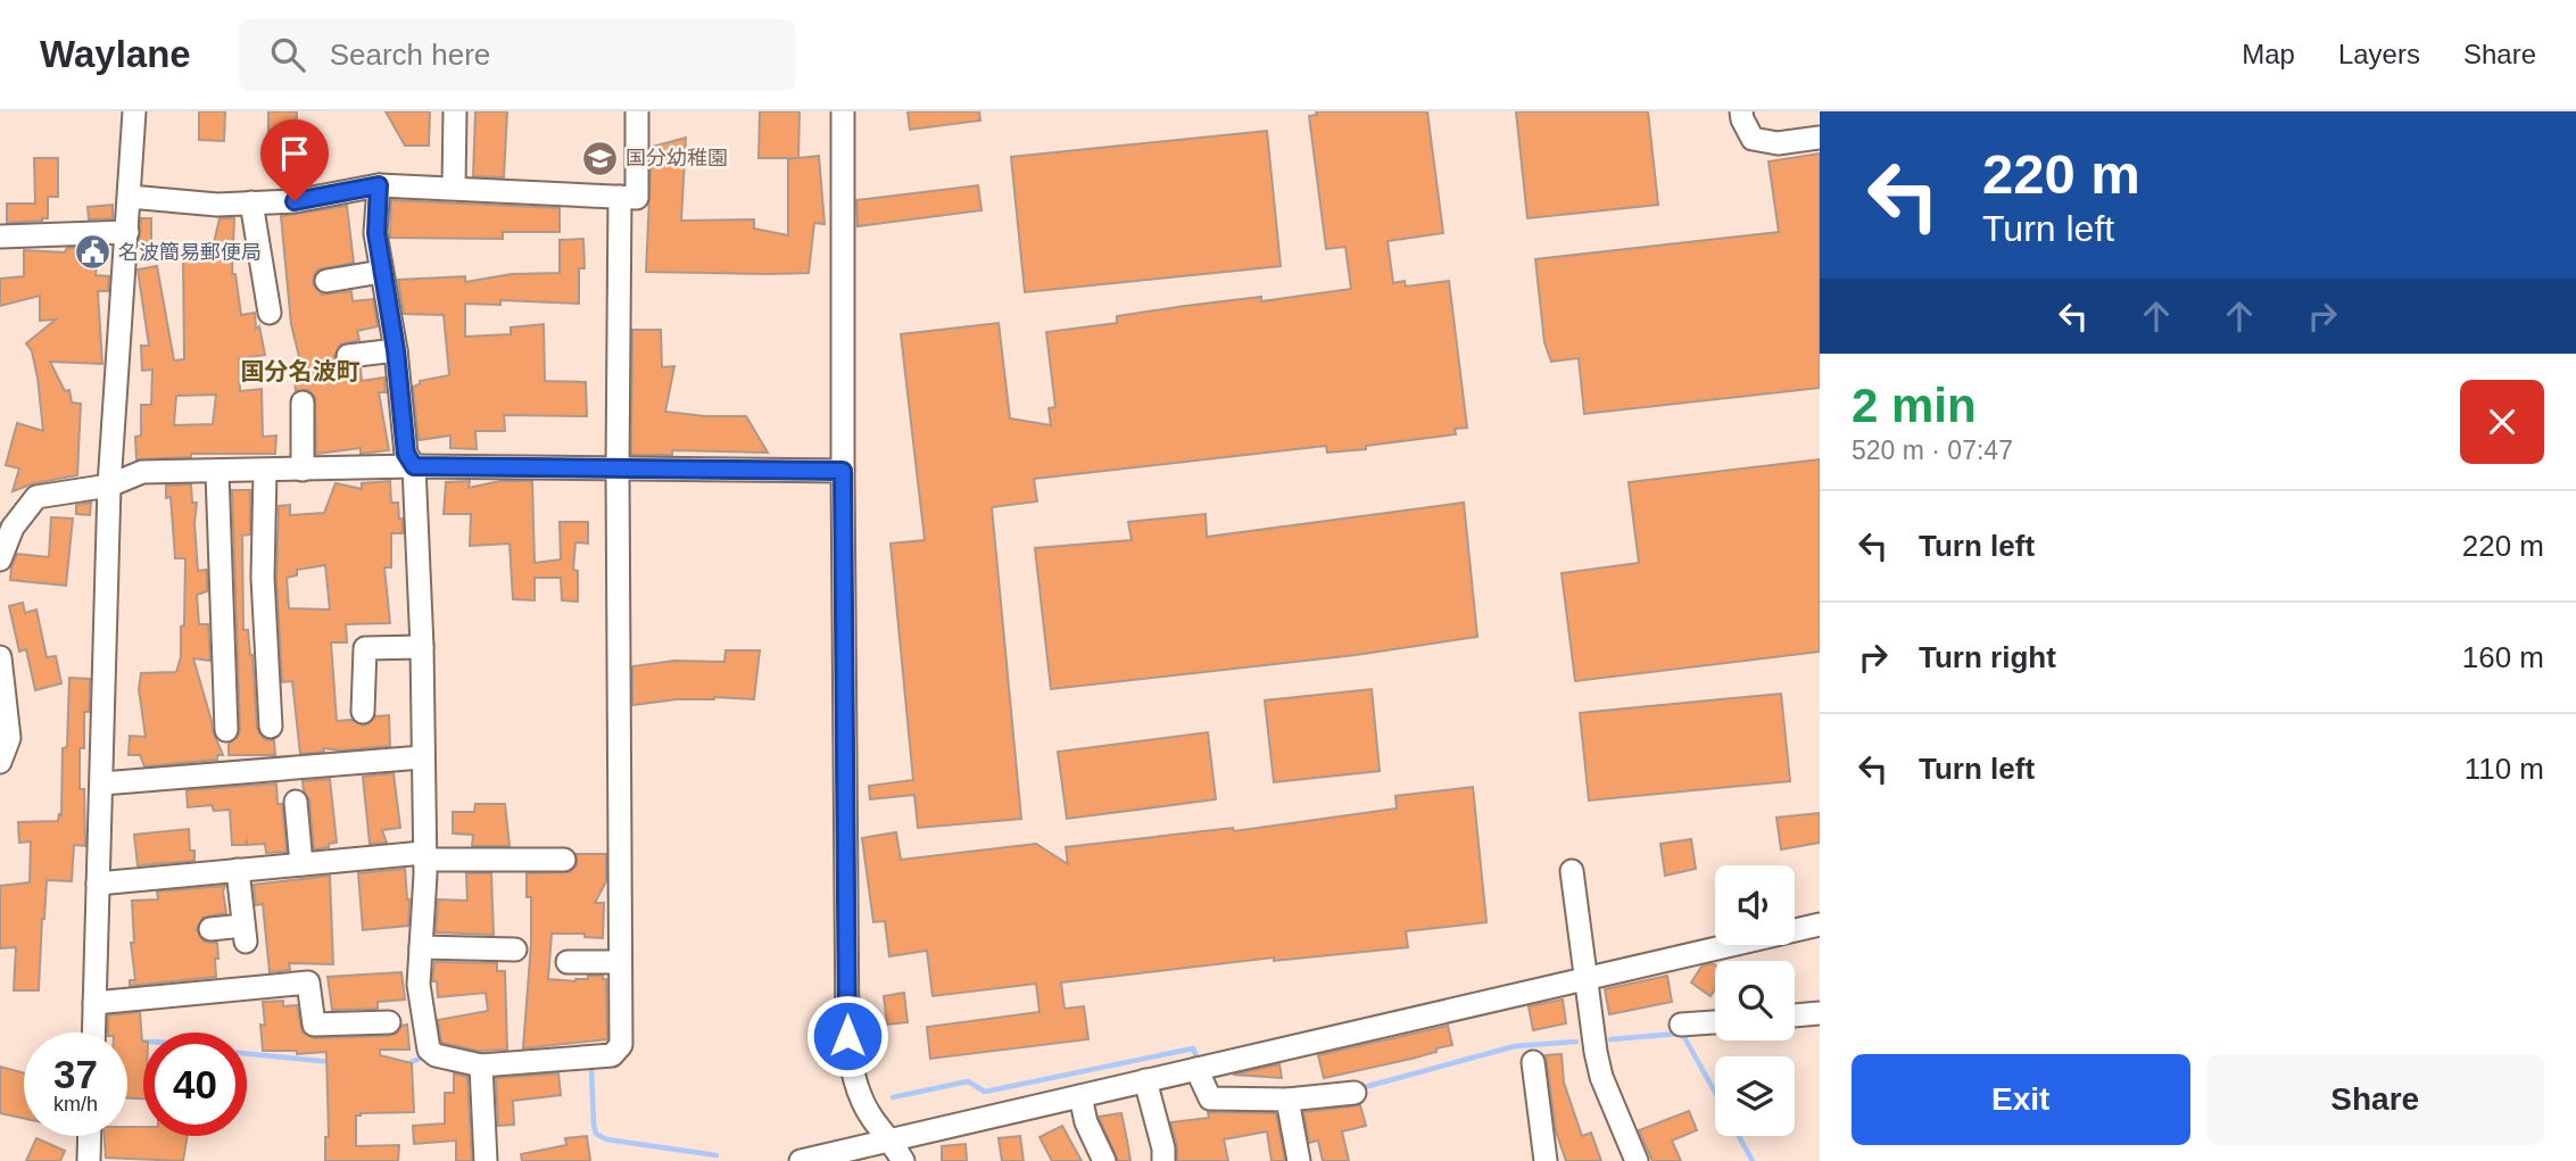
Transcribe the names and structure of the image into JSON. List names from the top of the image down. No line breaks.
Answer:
{"districts":["国分名波町"],"places":{"school or university":["国分幼稚園"],"public building":["名波簡易郵便局"]},"page":{"header":"Waylane","search":"Search here","nav":["Map","Layers","Share"],"turn":["220 m","Turn left"],"heading":["2 min","520 m · 07:47"],"list":[{"name":"Turn left","value":"220 m"},{"name":"Turn right","value":"160 m"},{"name":"Turn left","value":"110 m"}],"speed":"37 km/h","limit":"40","buttons":["Exit","Share"]}}
